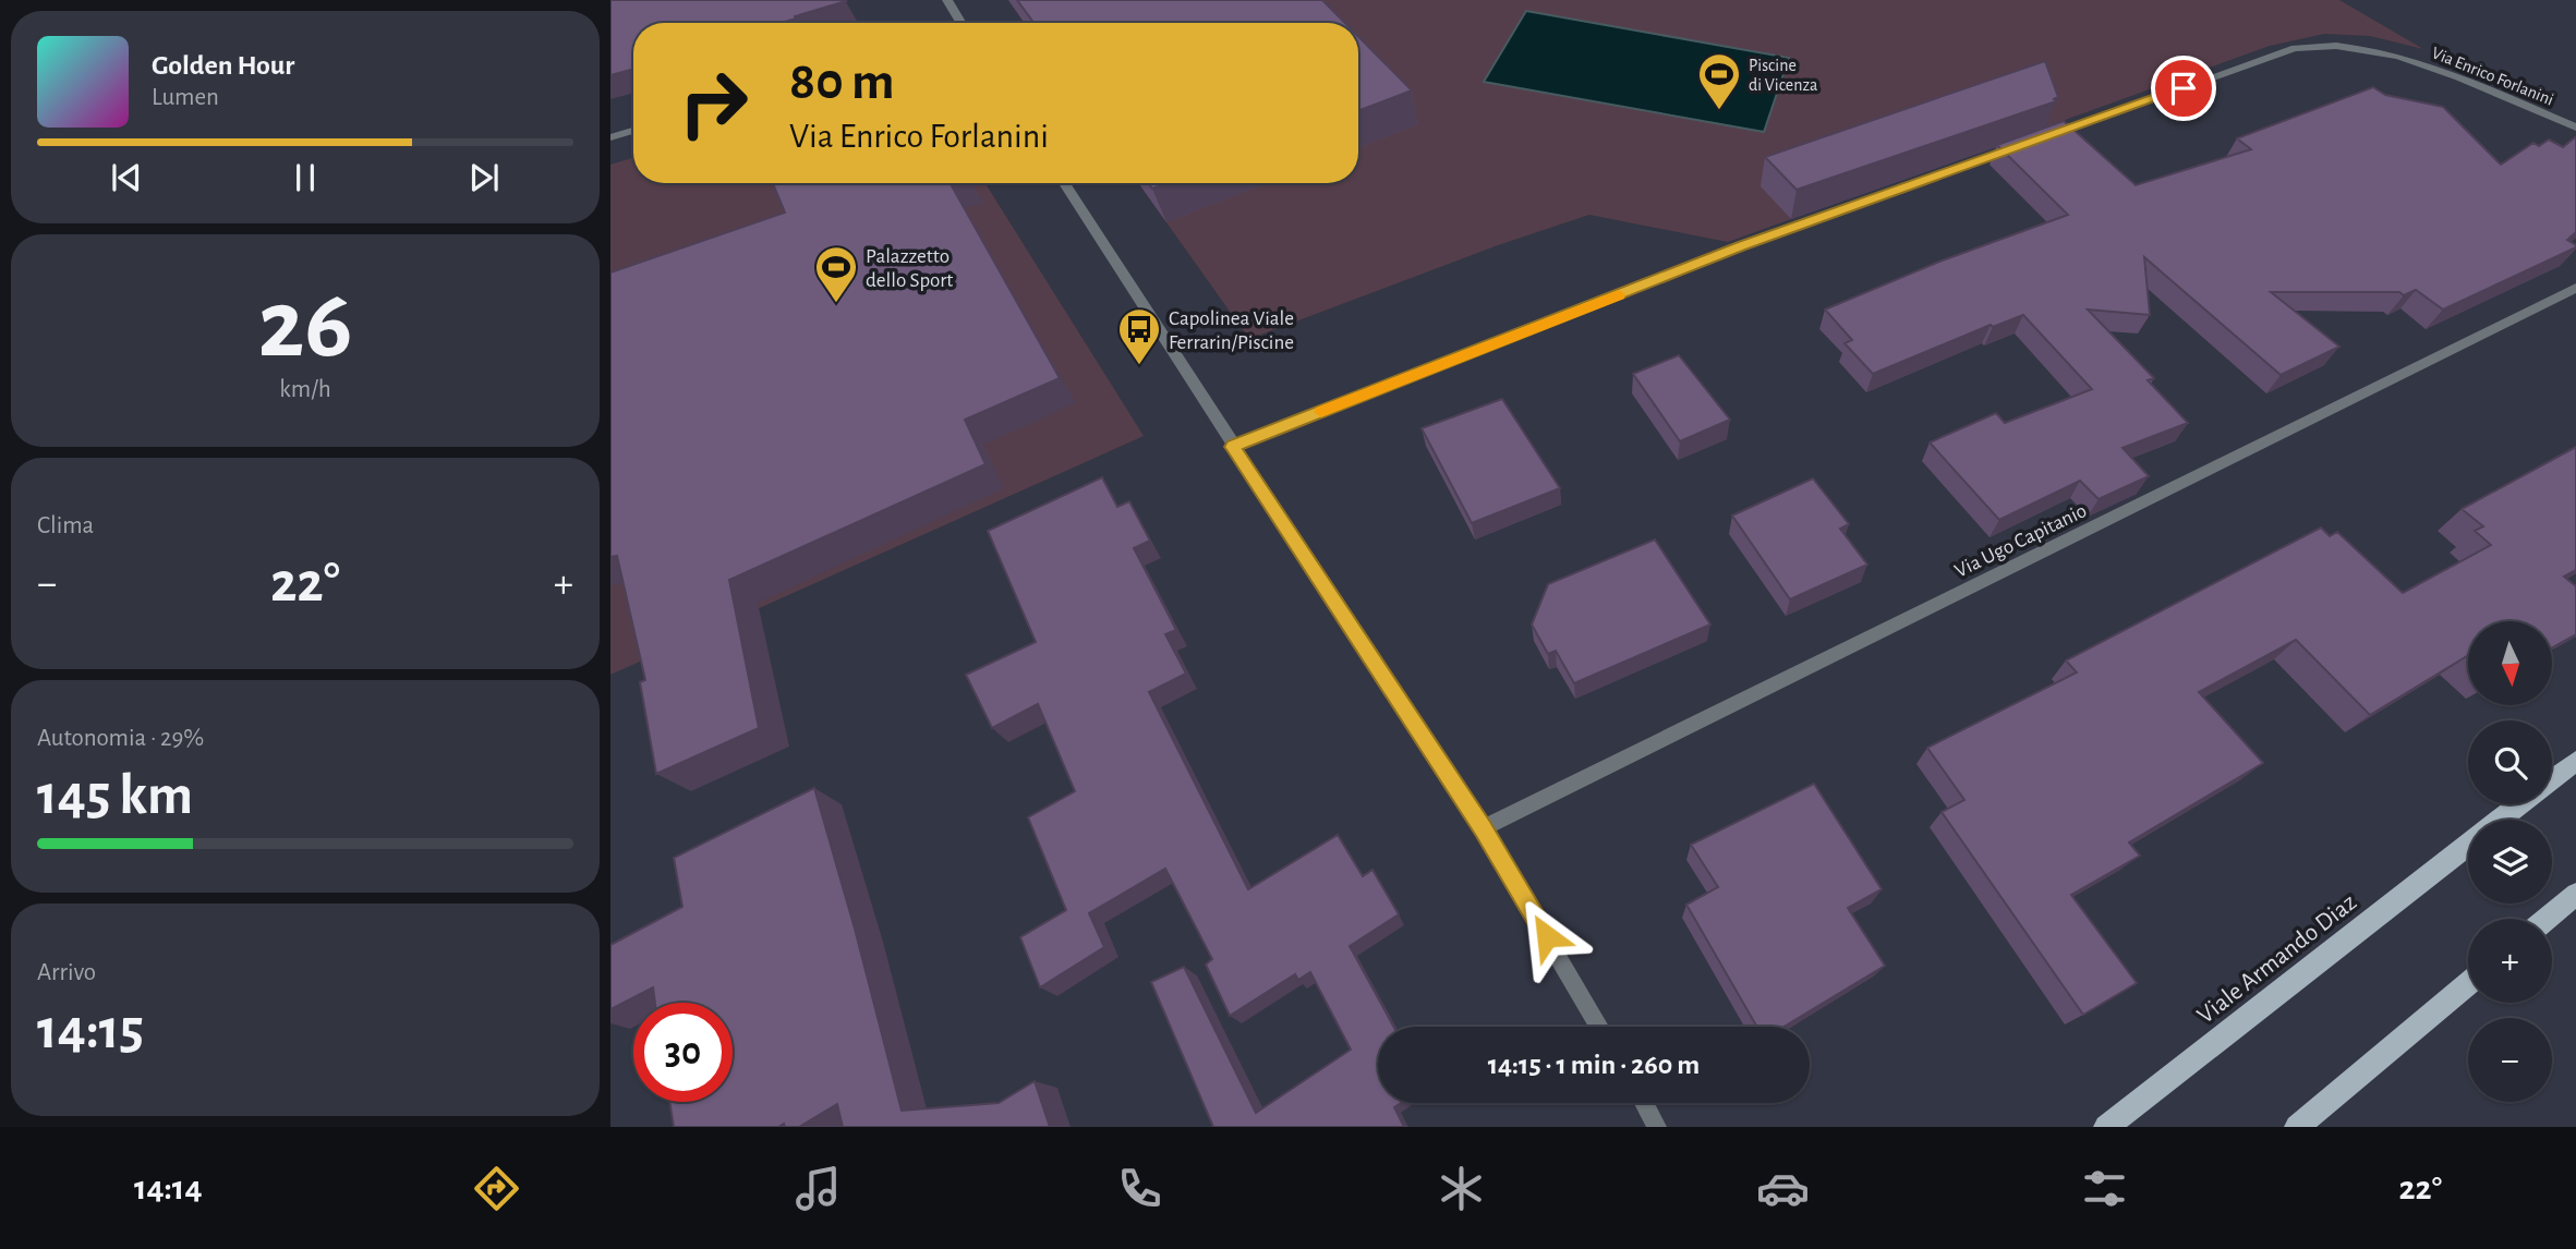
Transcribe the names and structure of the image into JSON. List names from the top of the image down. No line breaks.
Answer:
{"streets":{"main road":["Viale Armando Diaz"],"street":["Via Enrico Forlanini","Via Ugo Capitanio"]},"places":{"sports":["Piscine di Vicenza","Palazzetto dello Sport"],"bus stop":["Capolinea Viale Ferrarin/Piscine"]},"north":"bottom","page":{"turn":["80 m","Via Enrico Forlanini"],"song":["Golden Hour","Lumen"],"tile":[["26","km/h"],"Clima",["Autonomia · 29%","145 km"],["Arrivo","14:15"]],"heat":["−","22°","+"],"map_buttons":["+","−"],"limit":"30","trip":"14:15 · 1 min · 260 m","tabs":["14:14","22°"]}}
